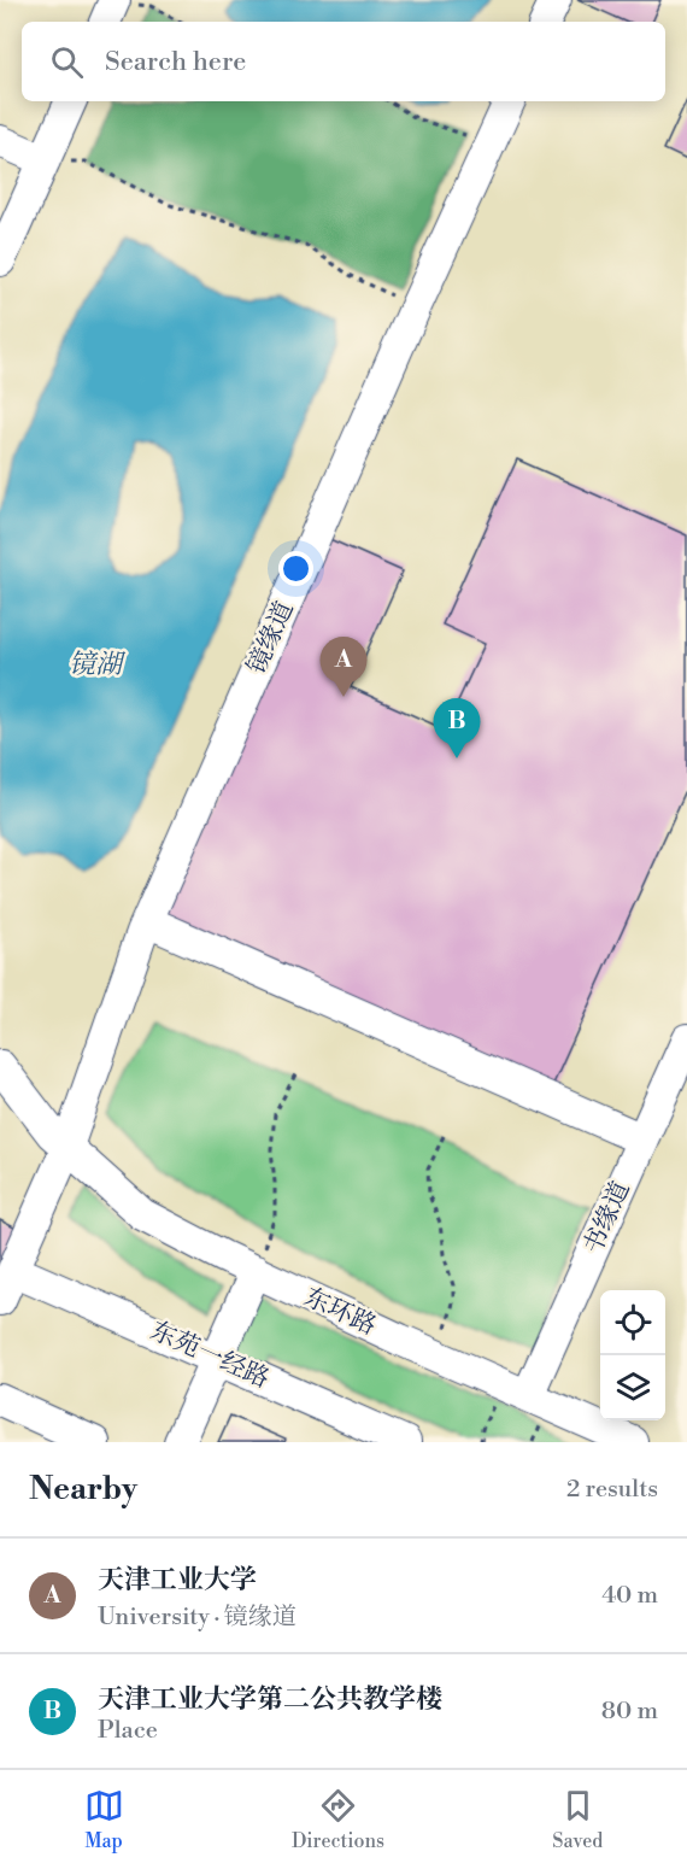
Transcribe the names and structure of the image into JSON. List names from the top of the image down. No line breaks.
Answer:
{"streets":{"street":["镜缘道","书缘道","东环路","东苑一经路"]},"crossings":[["镜缘道","东环路"],["镜缘道","东苑一经路"],["书缘道","东环路"]],"water":["镜湖"],"page":{"search":"Search here","pins":["A","B"],"heading":["Nearby","2 results"],"list":[{"mark":"A","name":"天津工业大学","note":"University · 镜缘道","value":"40 m"},{"mark":"B","name":"天津工业大学第二公共教学楼","note":"Place","value":"80 m"}],"nav":["Map","Directions","Saved"]}}
